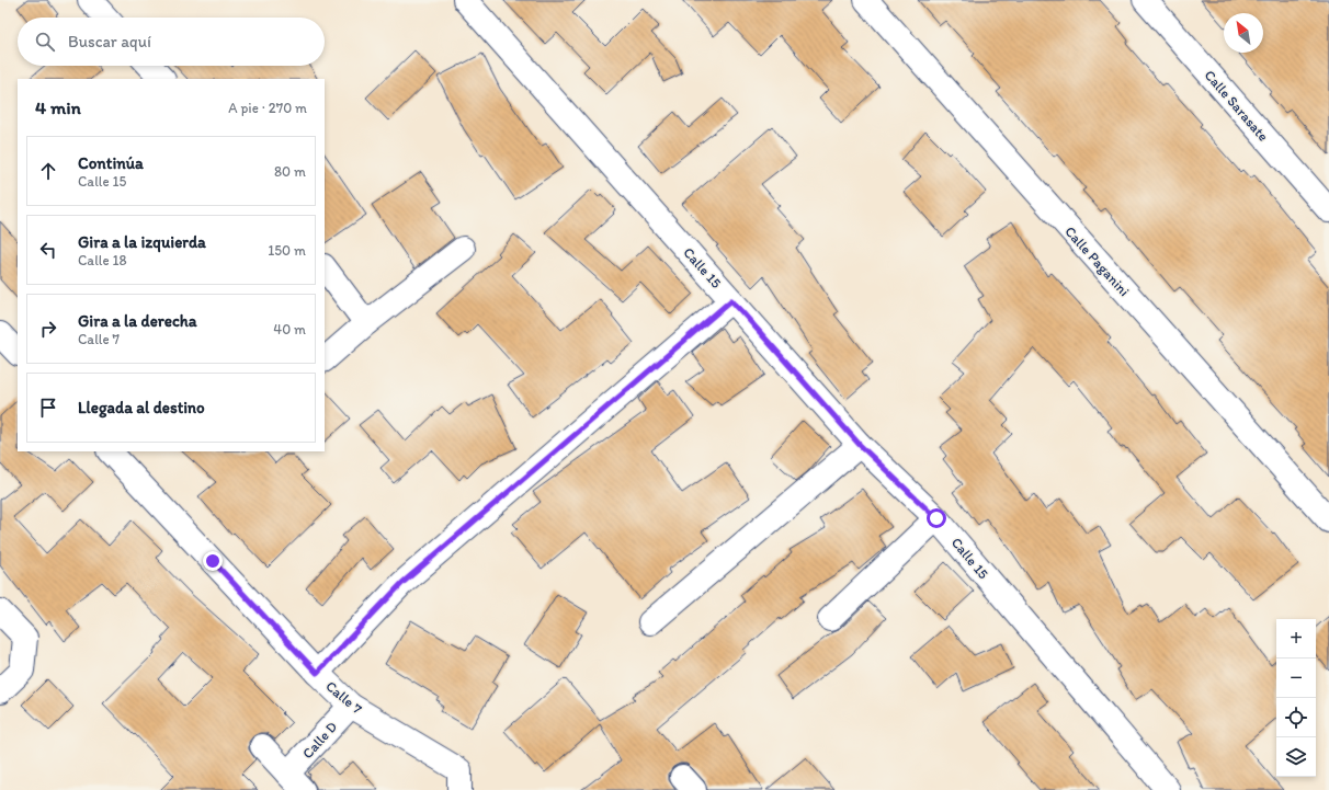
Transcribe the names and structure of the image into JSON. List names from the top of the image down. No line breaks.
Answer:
{"streets":{"street":["Calle Sarasate","Calle Paganini","Calle 15","Calle 7","Calle D"]},"crossings":[["Calle 7","Calle D"]],"north":"top left","page":{"search":"Buscar aquí","heading":["4 min","A pie · 270 m"],"list":[["Continúa","Calle 15","80 m"],["Gira a la izquierda","Calle 18","150 m"],["Gira a la derecha","Calle 7","40 m"],"Llegada al destino"],"map_buttons":["+","−"]}}
